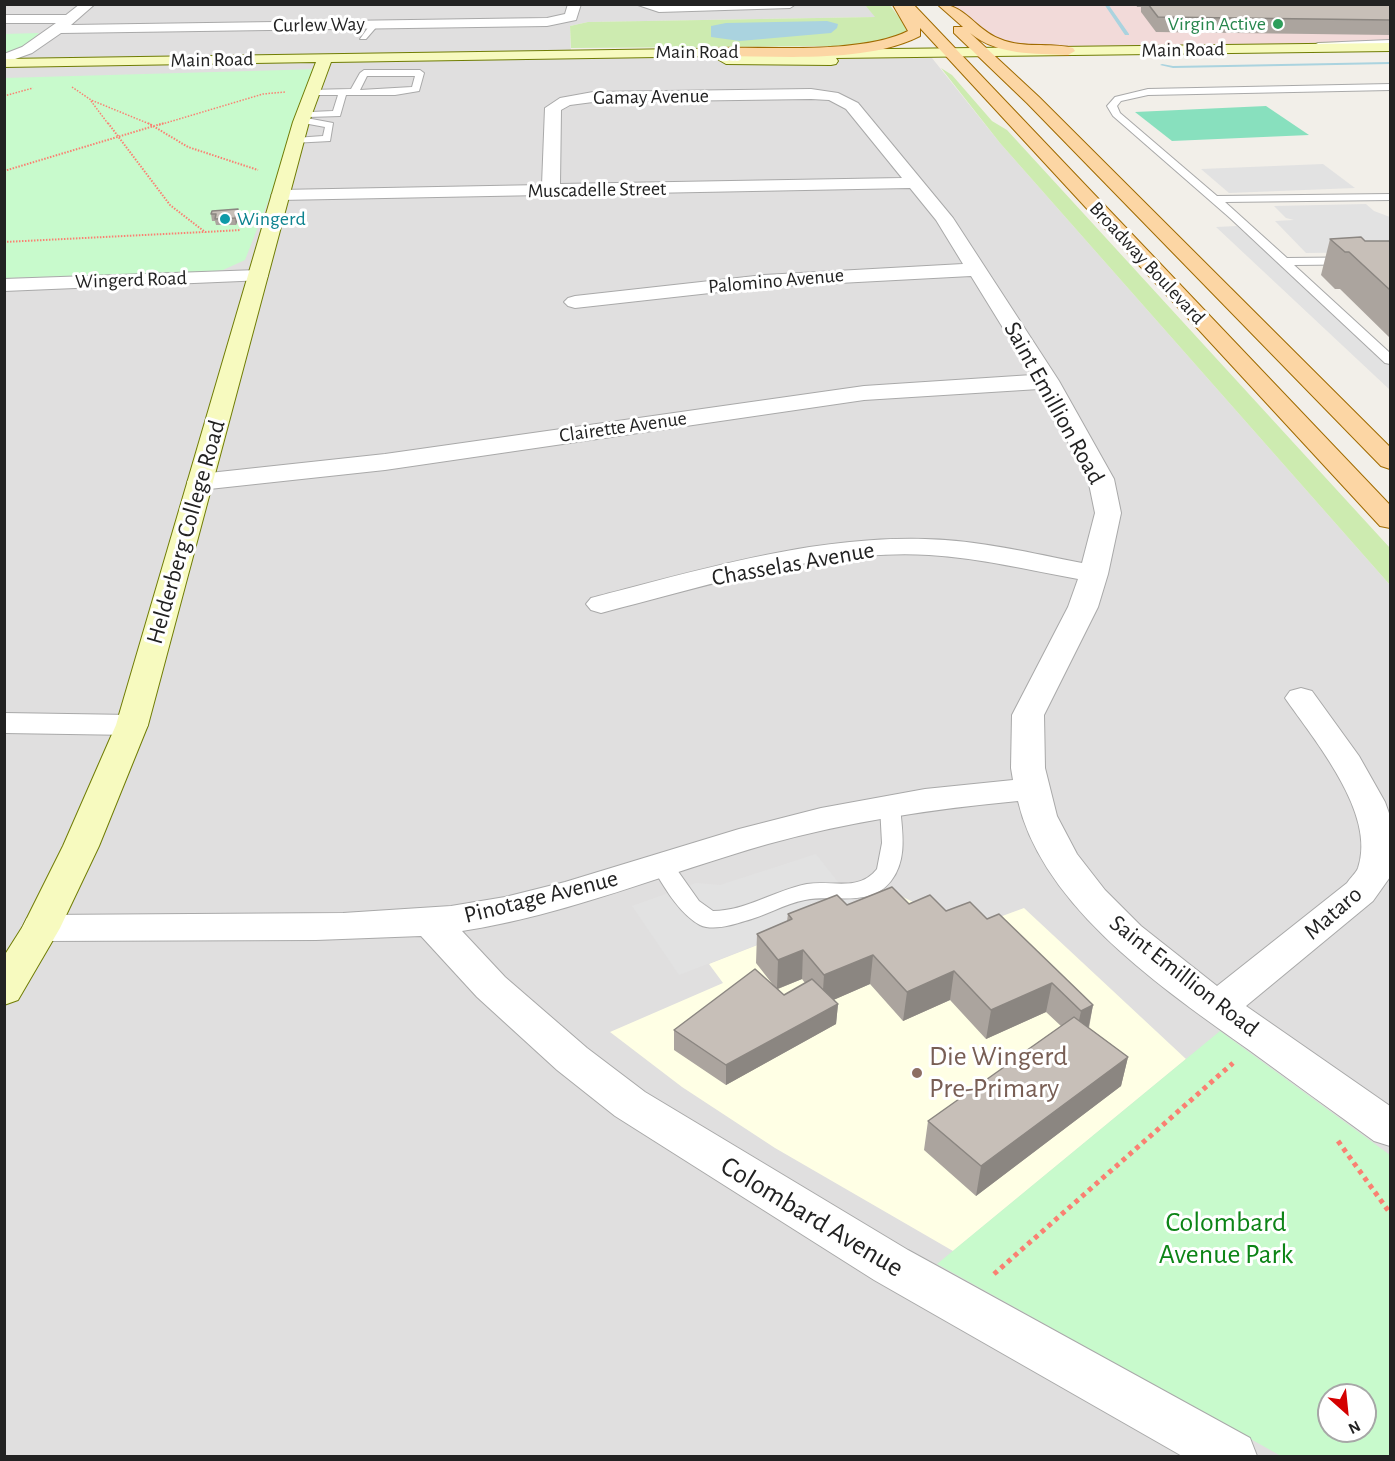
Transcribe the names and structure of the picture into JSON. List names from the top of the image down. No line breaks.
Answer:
{"streets":{"main road":["Main Road","Broadway Boulevard","Helderberg College Road"],"street":["Curlew Way","Gamay Avenue","Muscadelle Street","Wingerd Road","Palomino Avenue","Saint Emillion Road","Clairette Avenue","Chasselas Avenue","Pinotage Avenue","Mataro","Colombard Avenue"]},"crossings":[["Main Road","Broadway Boulevard"],["Main Road","Helderberg College Road"],["Gamay Avenue","Muscadelle Street"],["Gamay Avenue","Saint Emillion Road"],["Muscadelle Street","Saint Emillion Road"],["Muscadelle Street","Helderberg College Road"],["Wingerd Road","Helderberg College Road"],["Palomino Avenue","Saint Emillion Road"],["Saint Emillion Road","Clairette Avenue"],["Saint Emillion Road","Chasselas Avenue"],["Saint Emillion Road","Pinotage Avenue"],["Saint Emillion Road","Mataro"],["Clairette Avenue","Helderberg College Road"],["Helderberg College Road","Pinotage Avenue"],["Pinotage Avenue","Colombard Avenue"]],"parks":["Colombard Avenue Park"],"places":["Virgin Active","Wingerd","Die Wingerd Pre-Primary"],"north":"bottom right"}
